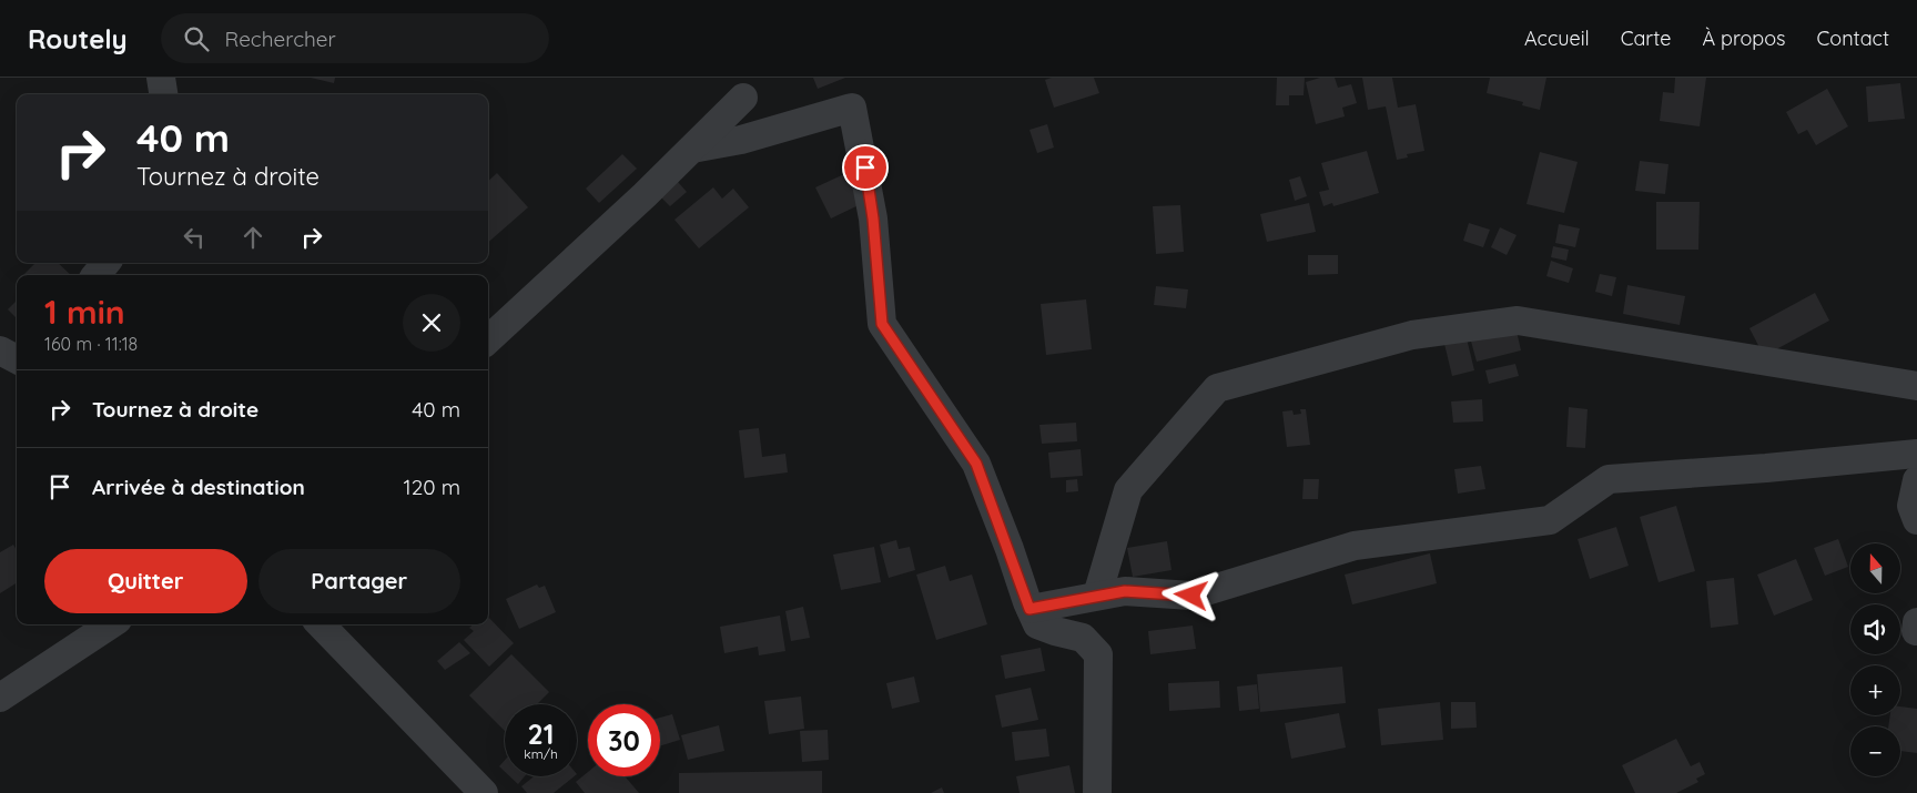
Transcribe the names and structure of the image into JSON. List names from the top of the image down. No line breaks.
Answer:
{"north":"top","page":{"header":"Routely","search":"Rechercher","nav":["Accueil","Carte","À propos","Contact"],"turn":["40 m","Tournez à droite"],"heading":["1 min","160 m · 11:18"],"list":[{"name":"Tournez à droite","value":"40 m"},{"name":"Arrivée à destination","value":"120 m"}],"buttons":["Quitter","Partager"],"map_buttons":["+","−"],"speed":"21 km/h","limit":"30"}}
